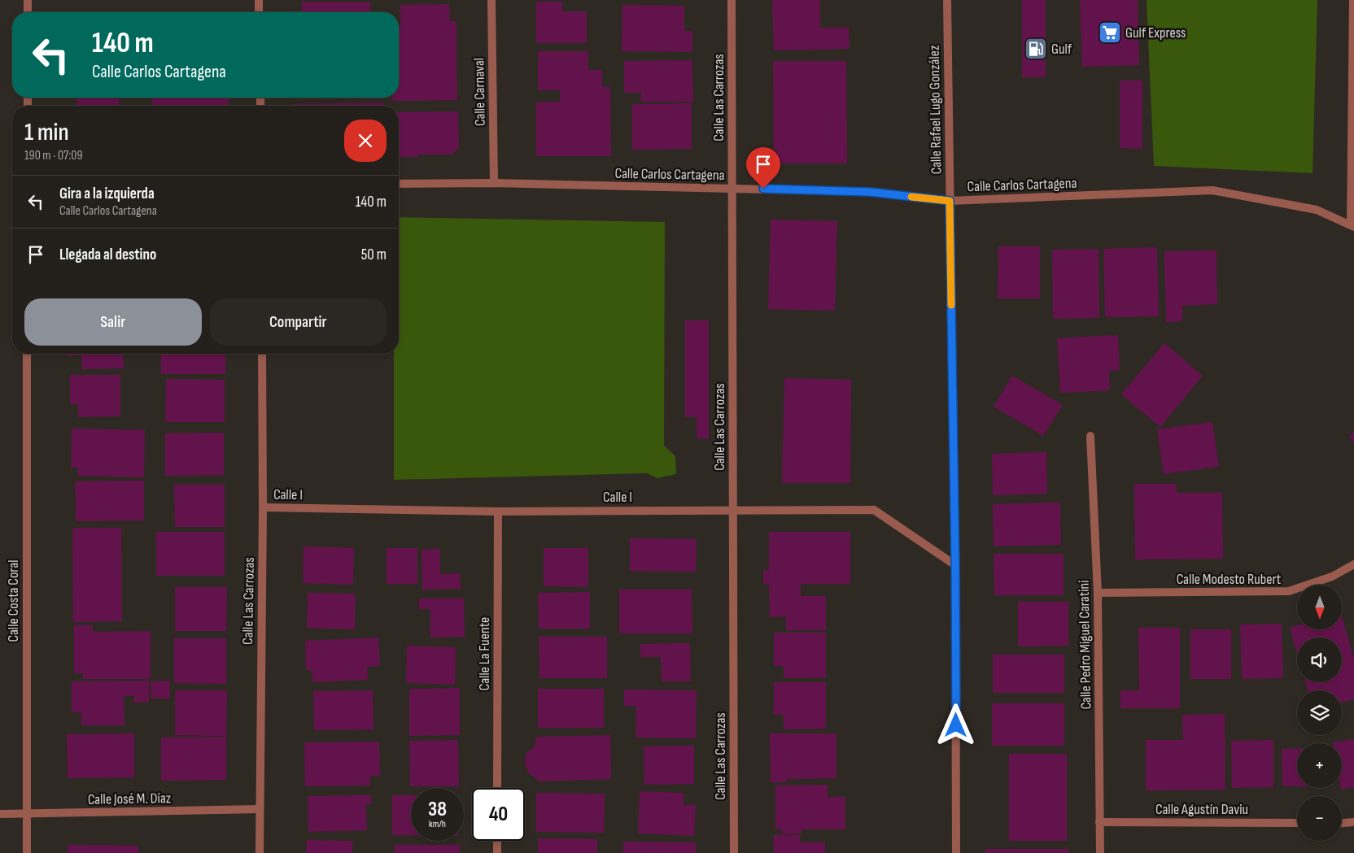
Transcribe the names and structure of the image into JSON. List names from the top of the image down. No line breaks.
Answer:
{"streets":{"street":["Calle Carnaval","Calle Las Carrozas","Calle Rafael Lugo González","Calle Carlos Cartagena","Calle I","Calle Modesto Rubert","Calle Costa Coral","Calle Pedro Miguel Caratini","Calle La Fuente","Calle José M. Díaz","Calle Agustín Daviu"]},"crossings":[["Calle Carnaval","Calle Carlos Cartagena"],["Calle Las Carrozas","Calle Carlos Cartagena"],["Calle Las Carrozas","Calle I"],["Calle Las Carrozas","Calle José M. Díaz"],["Calle Rafael Lugo González","Calle Carlos Cartagena"],["Calle Rafael Lugo González","Calle I"],["Calle I","Calle La Fuente"],["Calle Modesto Rubert","Calle Pedro Miguel Caratini"],["Calle Costa Coral","Calle José M. Díaz"],["Calle Pedro Miguel Caratini","Calle Agustín Daviu"]],"places":{"supermarket":["Gulf Express"],"fuel station":["Gulf"]},"north":"bottom","page":{"turn":["140 m","Calle Carlos Cartagena"],"heading":["1 min","190 m · 07:09"],"list":[{"name":"Gira a la izquierda","note":"Calle Carlos Cartagena","value":"140 m"},{"name":"Llegada al destino","value":"50 m"}],"buttons":["Salir","Compartir"],"map_buttons":["+","−"],"speed":"38 km/h","limit":"40"}}
